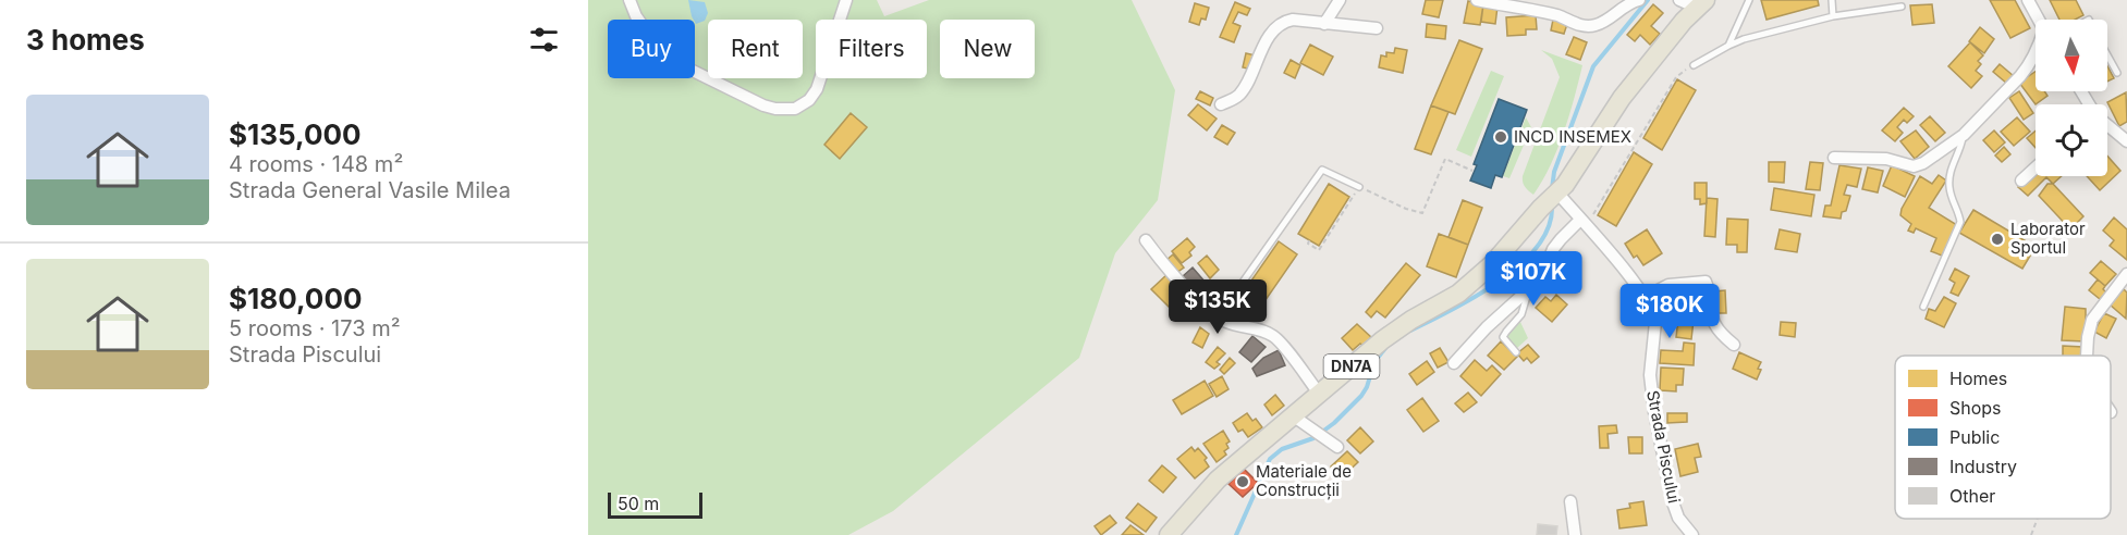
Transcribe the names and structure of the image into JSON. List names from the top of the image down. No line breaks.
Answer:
{"streets":{"main road":["DN7A"],"street":["Strada Piscului"]},"crossings":[["DN7A","Strada Piscului"]],"places":["INCD INSEMEX","Laborator Sportul","Materiale de Construcții"],"legend":["Homes","Shops","Public","Industry","Other"],"scale_bar":"50 m","north":"bottom","page":{"heading":"3 homes","chip":["Buy","Rent","Filters","New"],"list":[{"name":"$135,000","note":"4 rooms · 148 m² · Strada General Vasile Milea"},{"name":"$180,000","note":"5 rooms · 173 m² · Strada Piscului"}],"price":["$107K","$135K","$180K"],"scale":"50 m"}}
